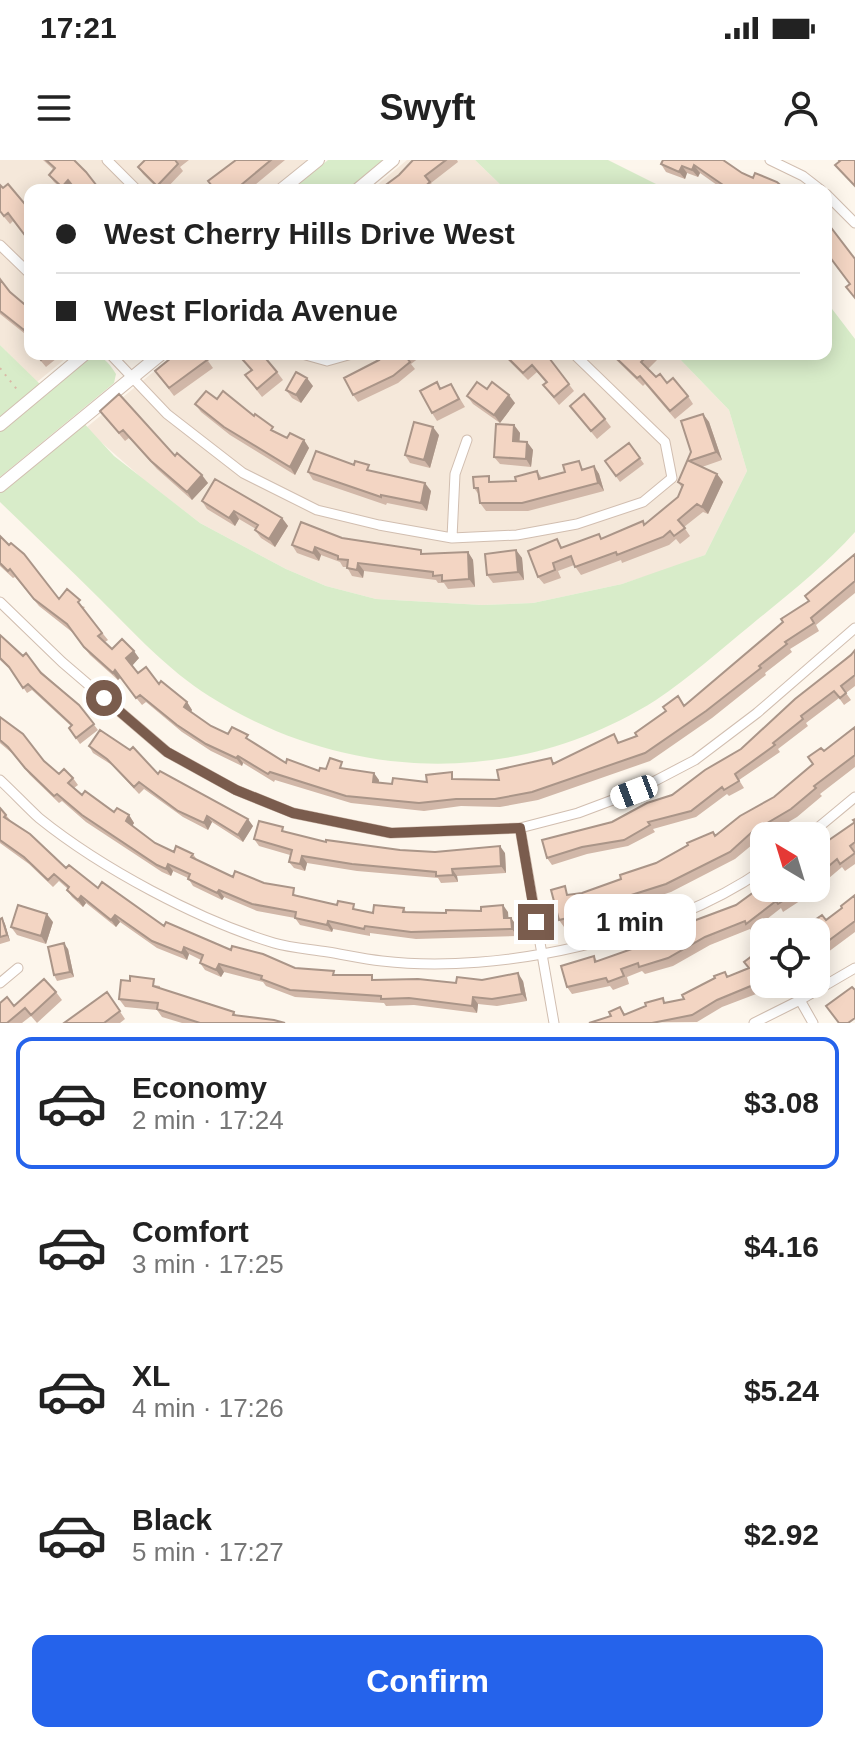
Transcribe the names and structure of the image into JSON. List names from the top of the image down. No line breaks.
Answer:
{"north":"top left","page":{"status":"17:21","header":"Swyft","banner":["West Cherry Hills Drive West","West Florida Avenue"],"bubble":"1 min","list":[{"name":"Economy","note":"2 min · 17:24","value":"$3.08"},{"name":"Comfort","note":"3 min · 17:25","value":"$4.16"},{"name":"XL","note":"4 min · 17:26","value":"$5.24"},{"name":"Black","note":"5 min · 17:27","value":"$2.92"}],"buttons":"Confirm"}}
